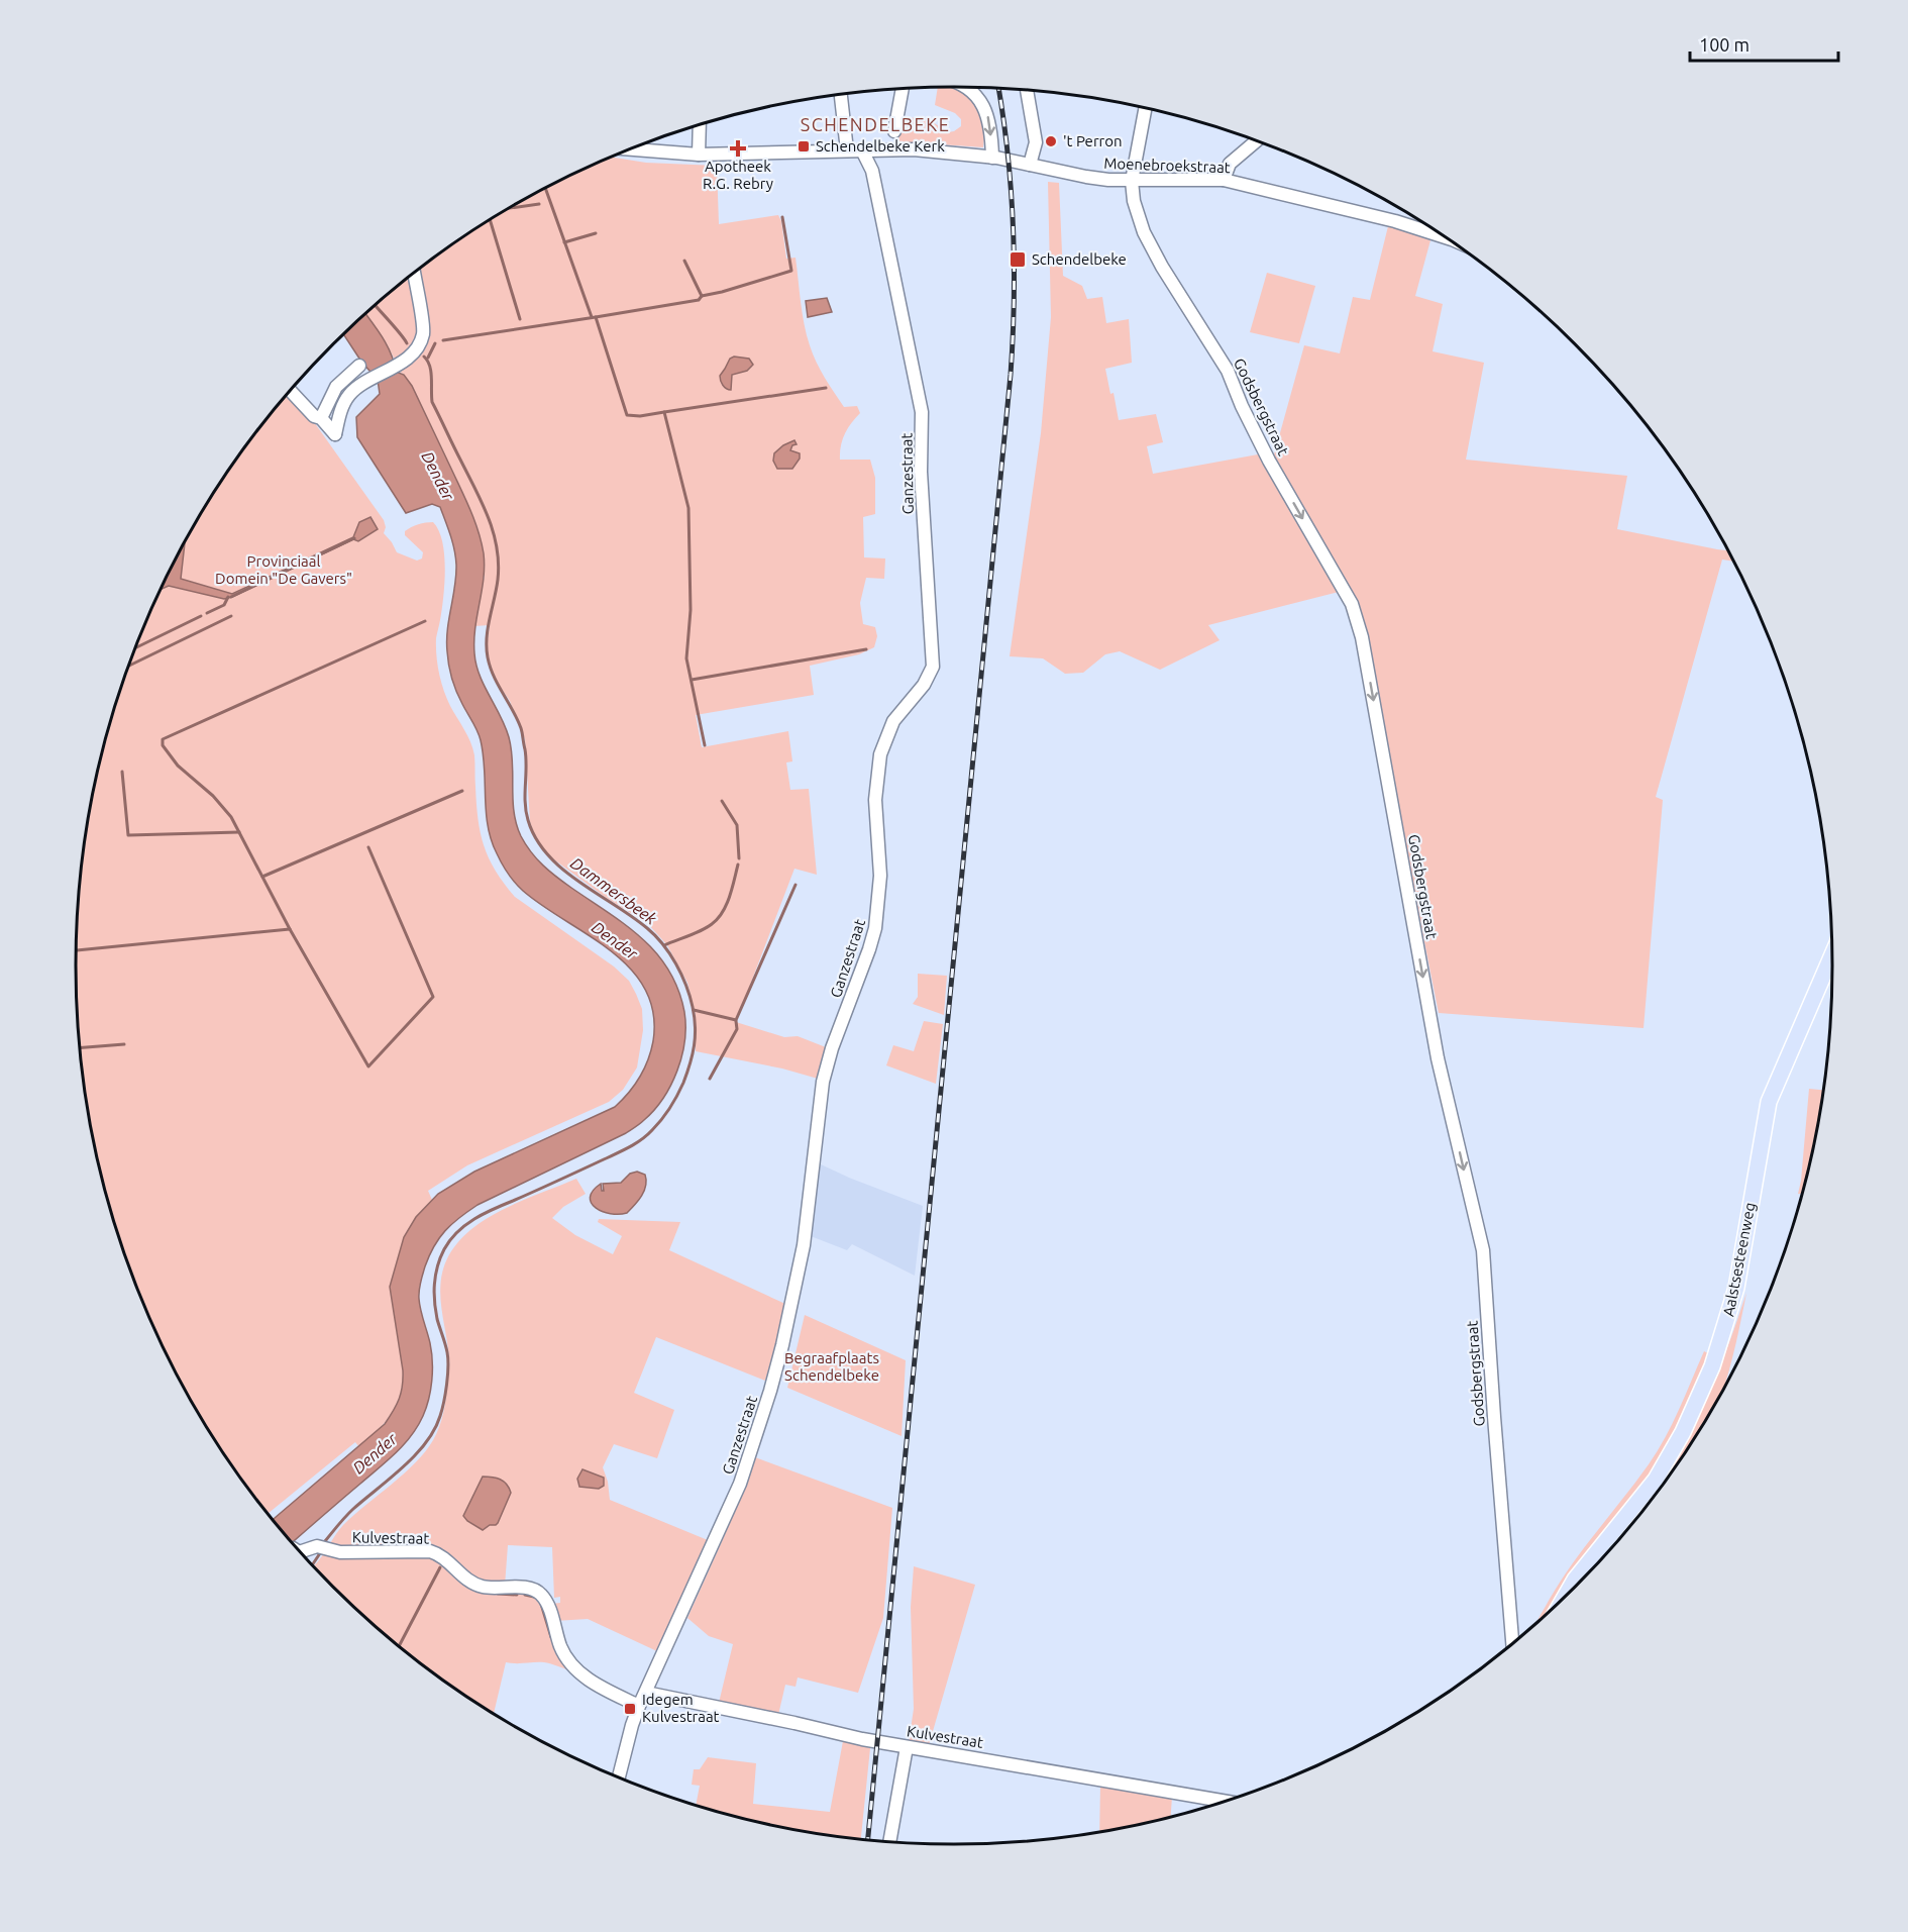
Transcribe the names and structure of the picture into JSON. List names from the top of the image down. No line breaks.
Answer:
{"streets":{"main road":["Aalstsesteenweg"],"street":["Moenebroekstraat","Godsbergstraat","Ganzestraat","Kulvestraat"]},"crossings":[["Moenebroekstraat","Godsbergstraat"],["Moenebroekstraat","Ganzestraat"],["Ganzestraat","Kulvestraat"]],"one_way":["Godsbergstraat"],"districts":["SCHENDELBEKE"],"water":["Dender","Dammersbeek"],"parks":["Provinciaal Domein \"De Gavers\"","Begraafplaats Schendelbeke"],"places":{"other":["'t Perron"],"transit":["Schendelbeke Kerk","Schendelbeke","Idegem Kulvestraat"],"health":["Apotheek R.G. Rebry"]},"scale_bar":"100 m"}
